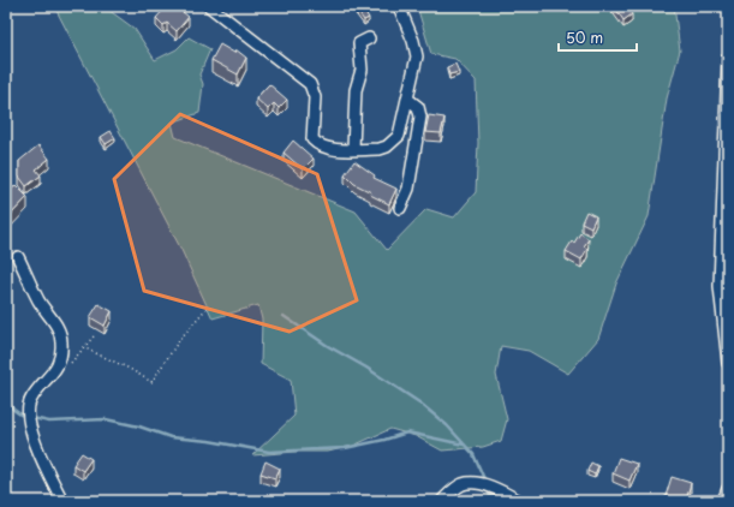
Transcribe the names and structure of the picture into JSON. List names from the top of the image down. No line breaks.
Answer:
{"scale_bar":"50 m"}
